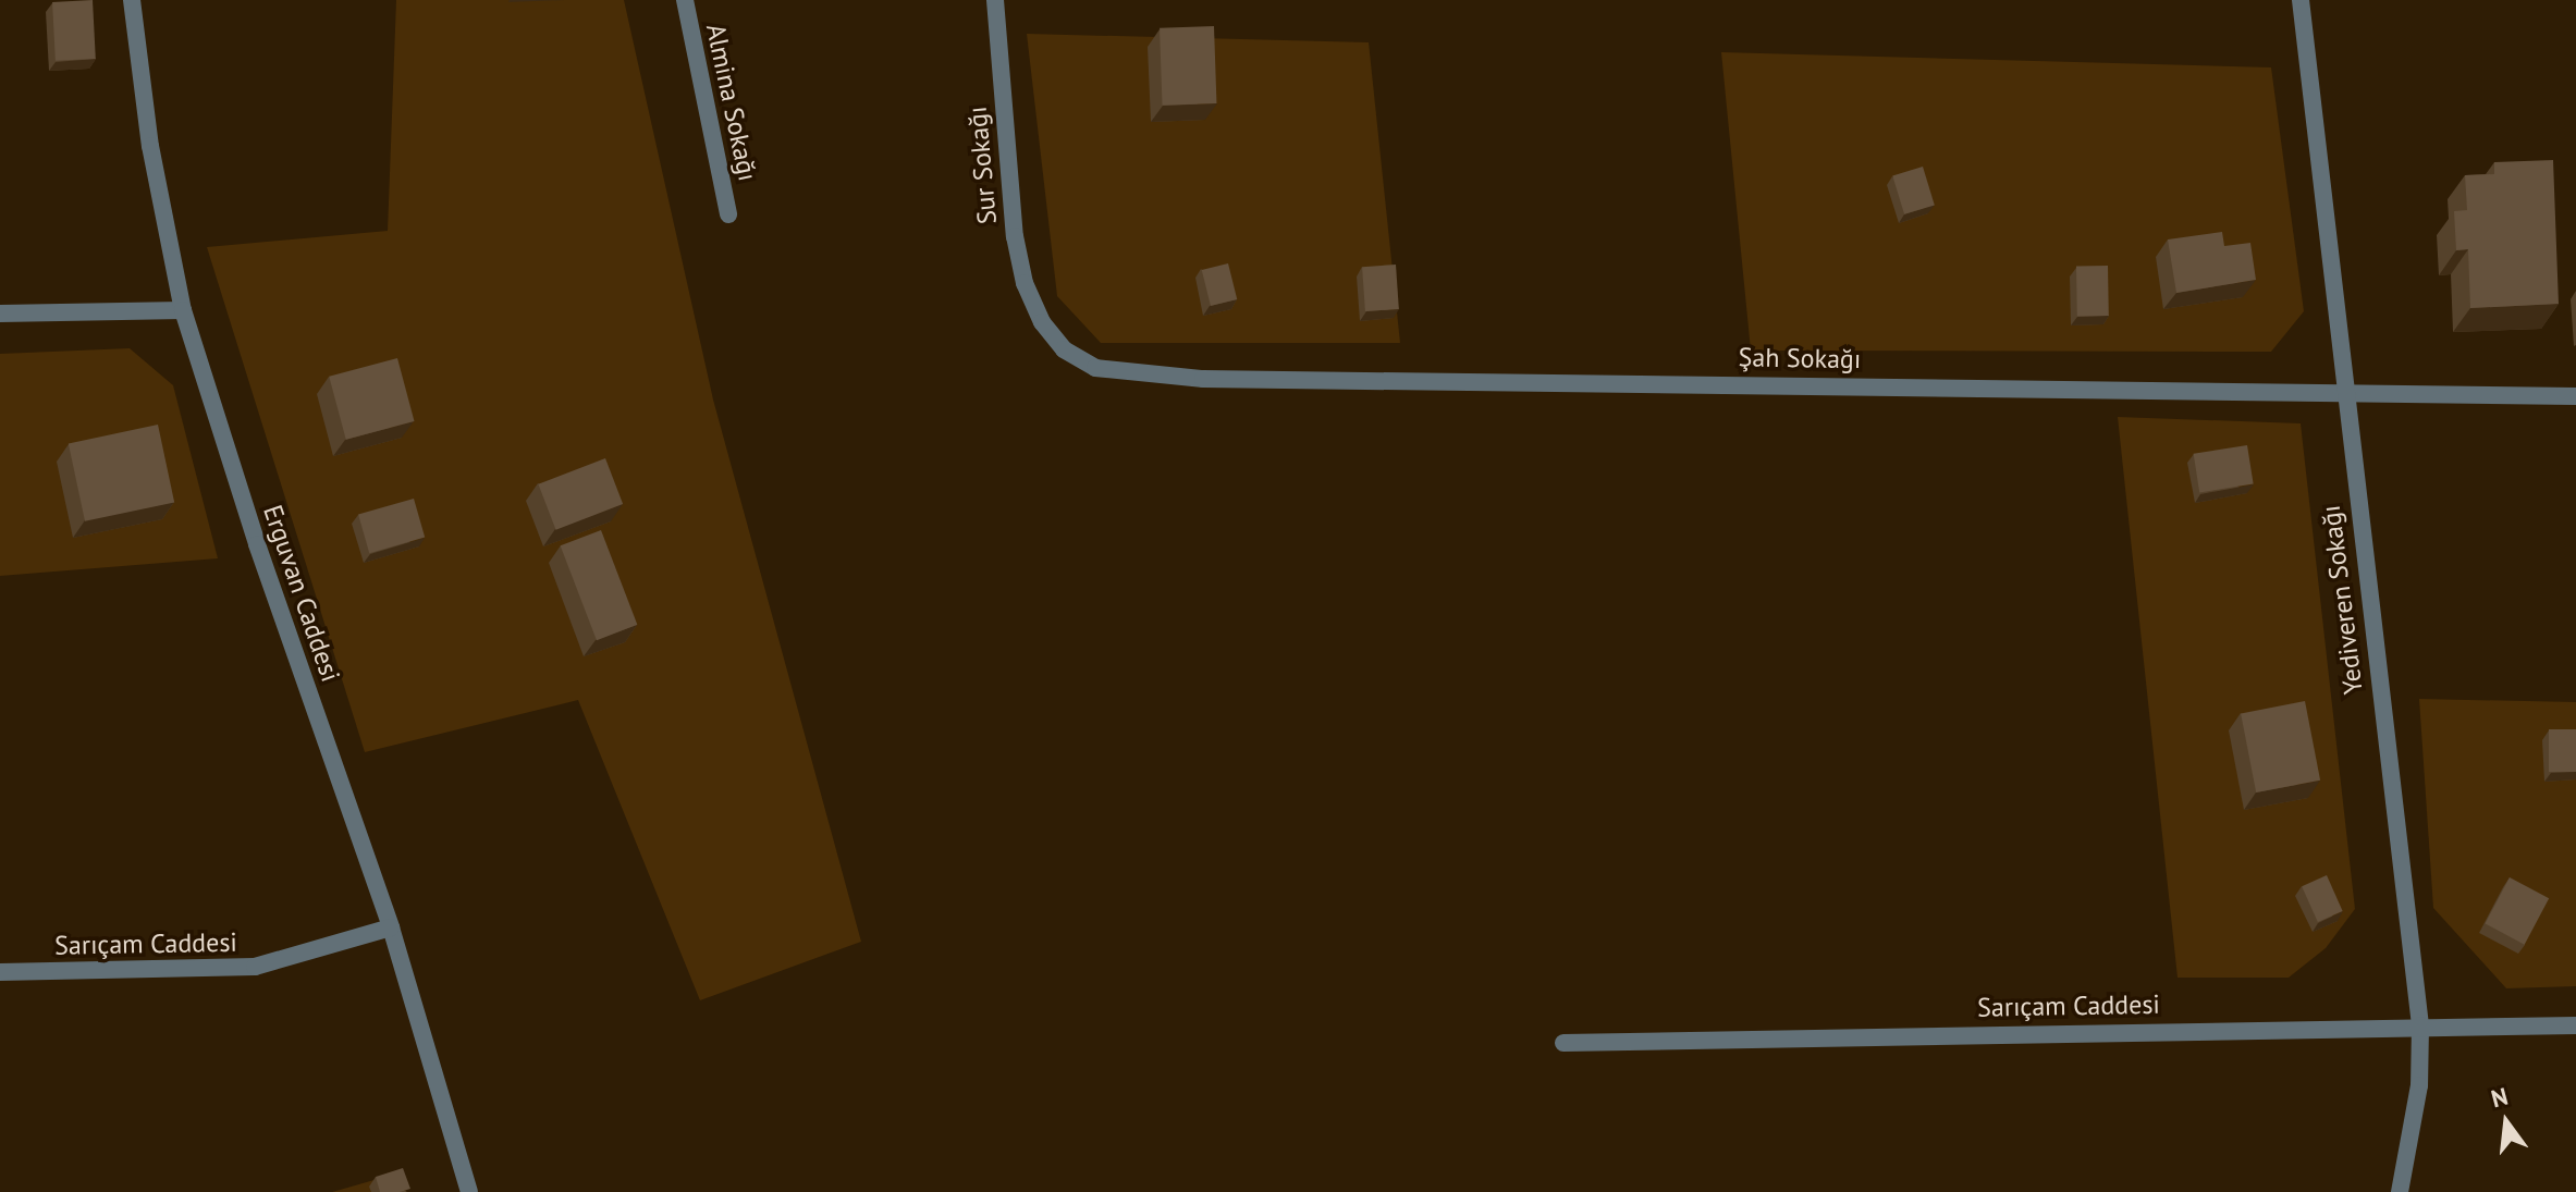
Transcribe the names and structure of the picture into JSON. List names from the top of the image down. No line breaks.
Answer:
{"streets":{"street":["Almina Sokağı","Sur Sokağı","Şah Sokağı","Erguvan Caddesi","Yediveren Sokağı","Sarıçam Caddesi"]},"crossings":[["Sur Sokağı","Şah Sokağı"],["Şah Sokağı","Yediveren Sokağı"],["Erguvan Caddesi","Sarıçam Caddesi"],["Yediveren Sokağı","Sarıçam Caddesi"]],"north":"top"}
